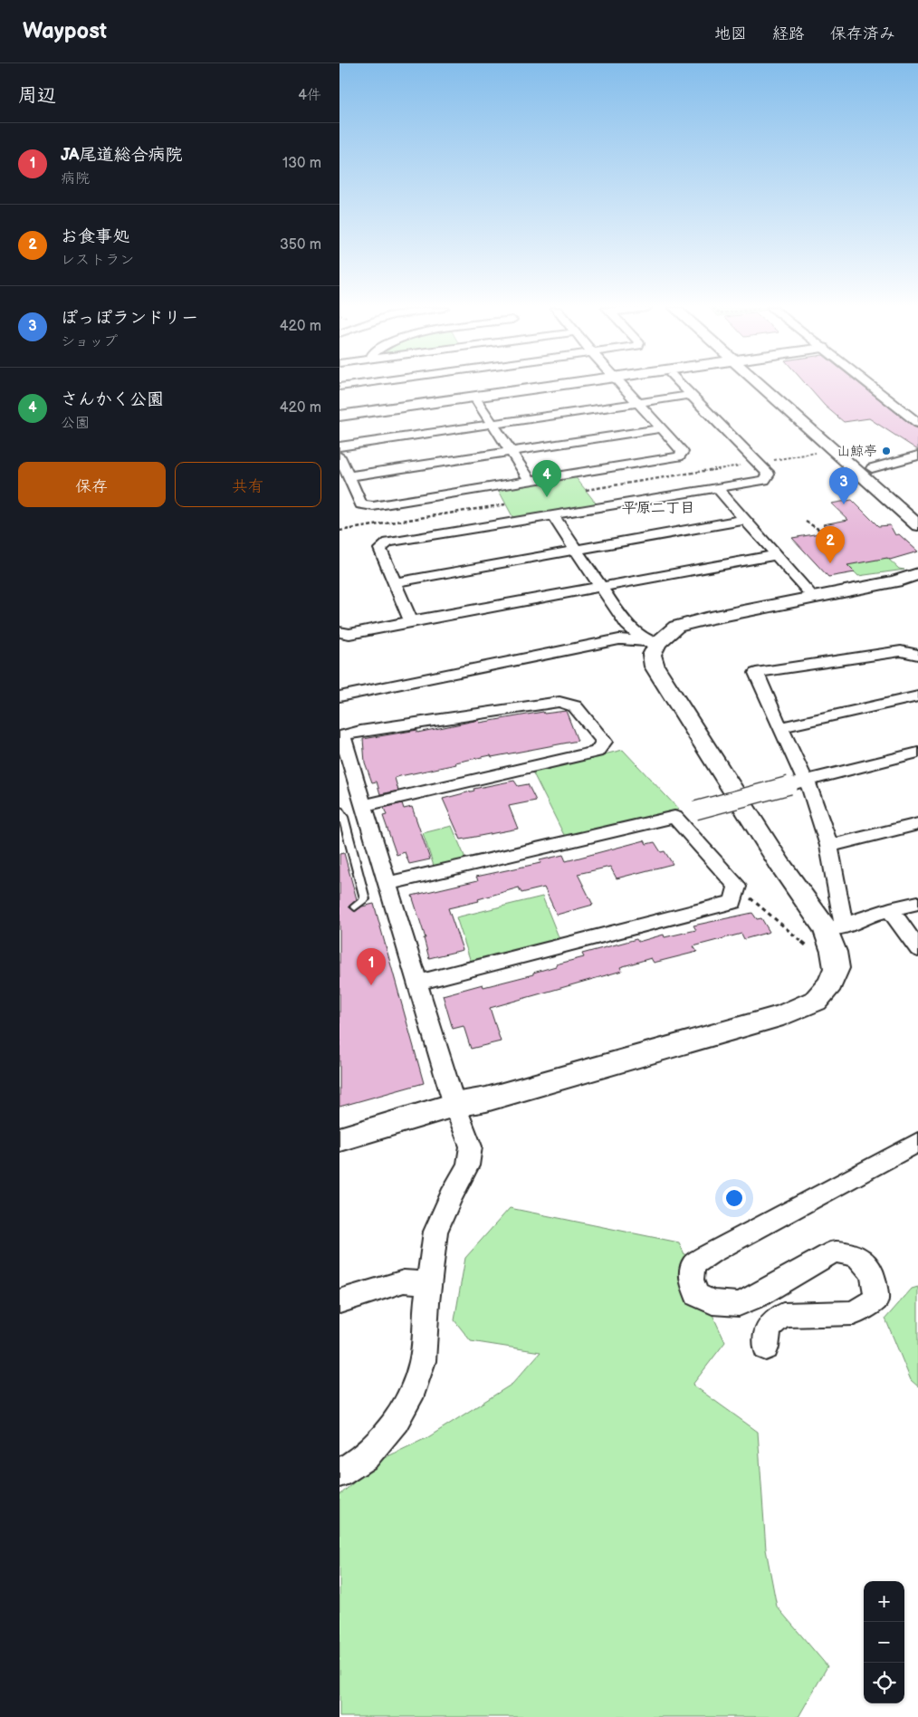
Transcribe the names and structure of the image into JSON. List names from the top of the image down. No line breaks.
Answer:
{"districts":["平原二丁目"],"places":["山鯨亭"],"page":{"header":"Waypost","nav":["地図","経路","保存済み"],"heading":["周辺","4件"],"list":[{"mark":"1","name":"JA尾道総合病院","note":"病院","value":"130 m"},{"mark":"2","name":"お食事処","note":"レストラン","value":"350 m"},{"mark":"3","name":"ぽっぽランドリー","note":"ショップ","value":"420 m"},{"mark":"4","name":"さんかく公園","note":"公園","value":"420 m"}],"buttons":["保存","共有"],"pins":["4","3","2","1"],"map_buttons":["+","−"]}}
